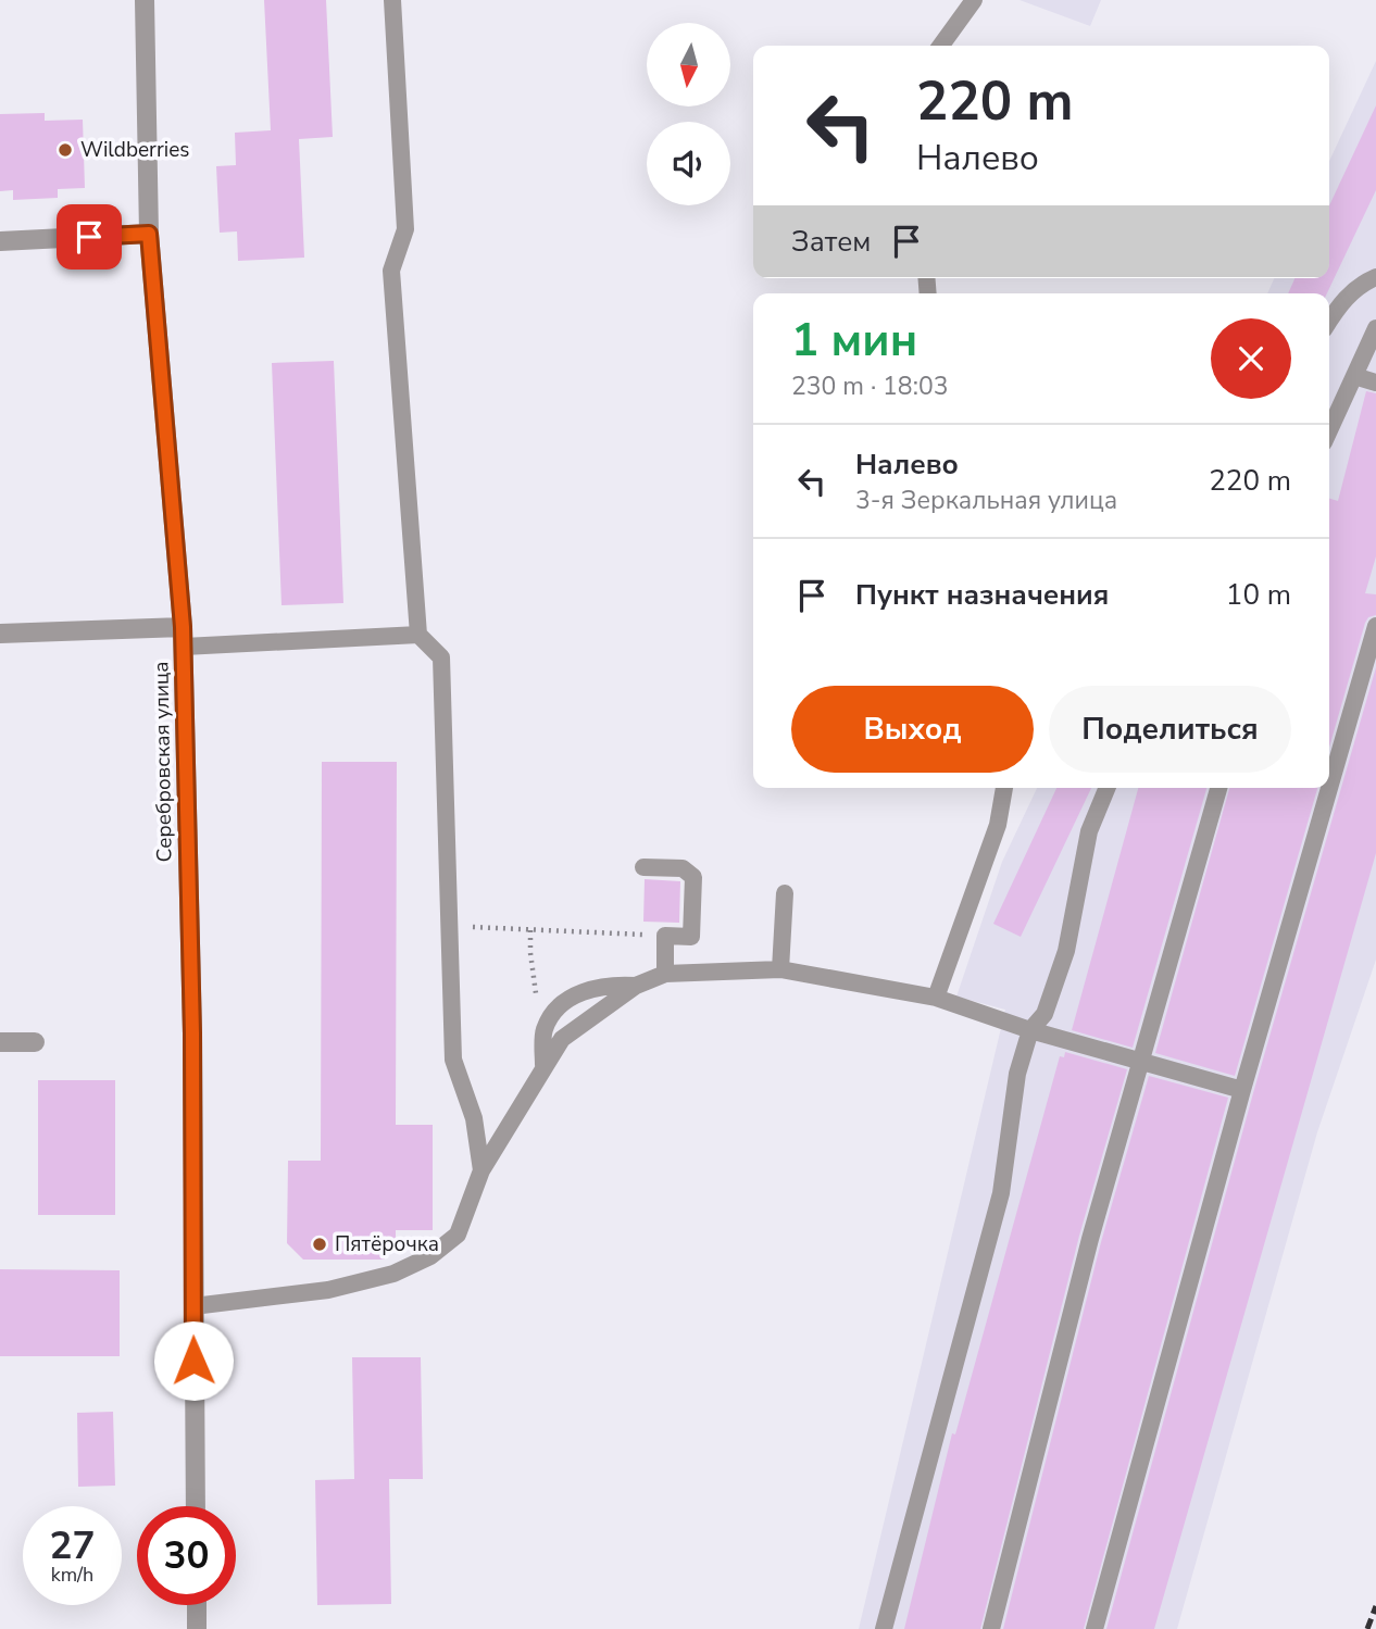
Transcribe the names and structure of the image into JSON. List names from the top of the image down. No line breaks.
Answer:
{"streets":{"street":["Серебровская улица"]},"places":["Wildberries","Пятёрочка"],"north":"bottom","page":{"turn":["220 m","Налево"],"then":"Затем","heading":["1 мин","230 m · 18:03"],"list":[{"name":"Налево","note":"3-я Зеркальная улица","value":"220 m"},{"name":"Пункт назначения","value":"10 m"}],"buttons":["Выход","Поделиться"],"speed":"27 km/h","limit":"30"}}
